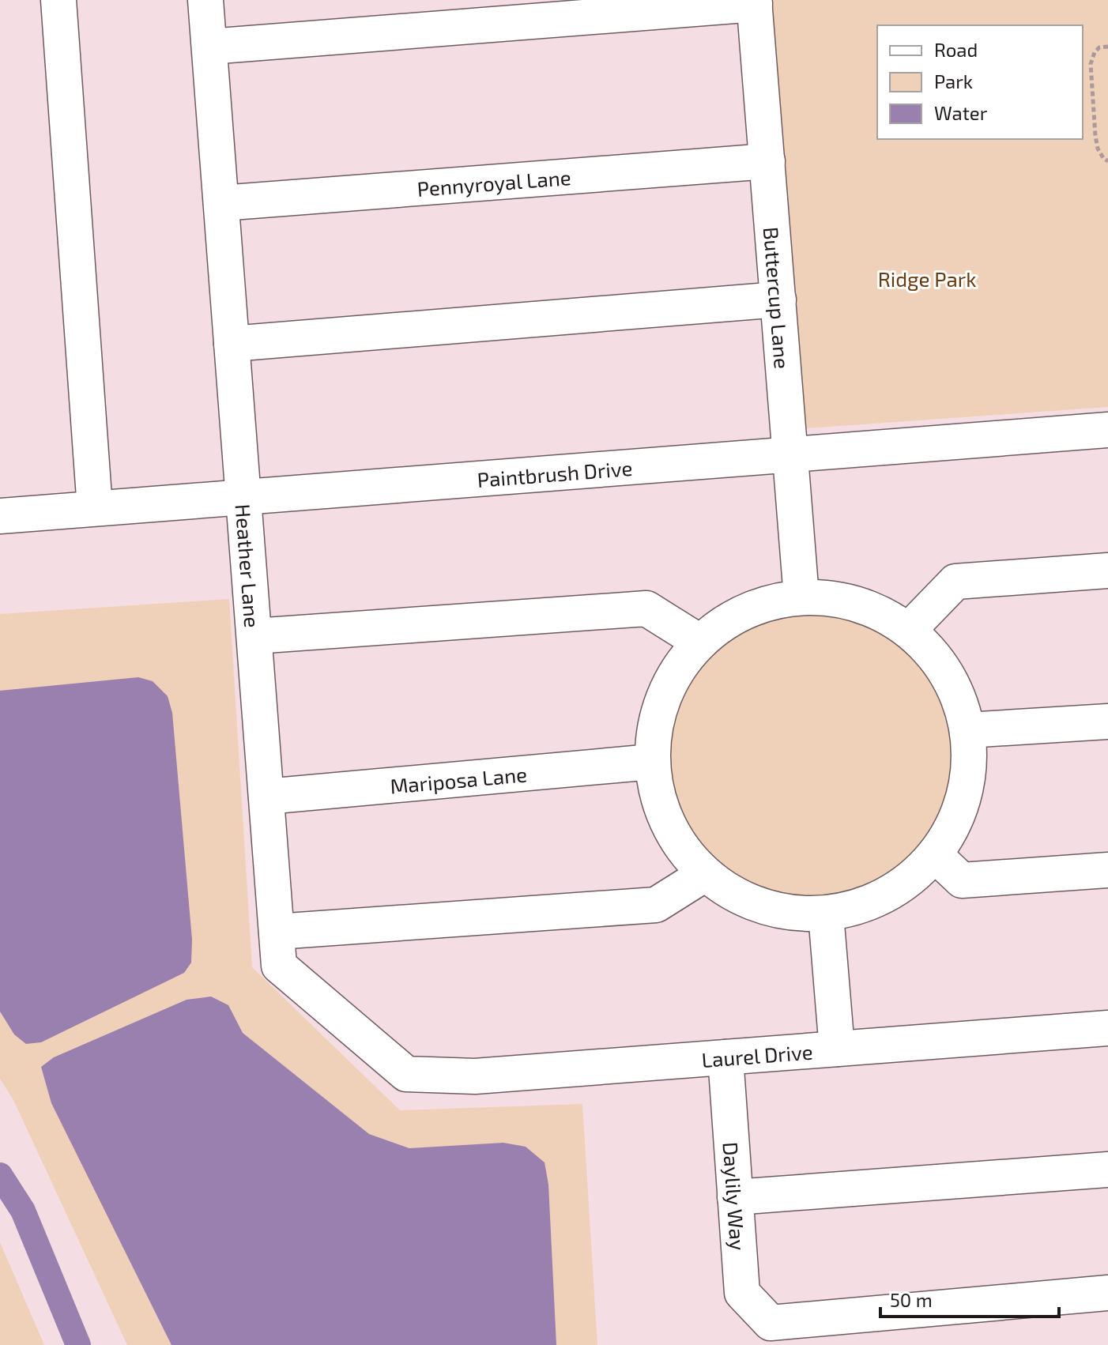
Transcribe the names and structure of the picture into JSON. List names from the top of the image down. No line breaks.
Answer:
{"streets":{"street":["Pennyroyal Lane","Buttercup Lane","Paintbrush Drive","Heather Lane","Mariposa Lane","Laurel Drive","Daylily Way"]},"crossings":[["Pennyroyal Lane","Buttercup Lane"],["Pennyroyal Lane","Heather Lane"],["Buttercup Lane","Paintbrush Drive"],["Paintbrush Drive","Heather Lane"],["Heather Lane","Mariposa Lane"],["Heather Lane","Laurel Drive"],["Laurel Drive","Daylily Way"]],"parks":["Ridge Park"],"legend":["Road","Park","Water"],"scale_bar":"50 m"}
